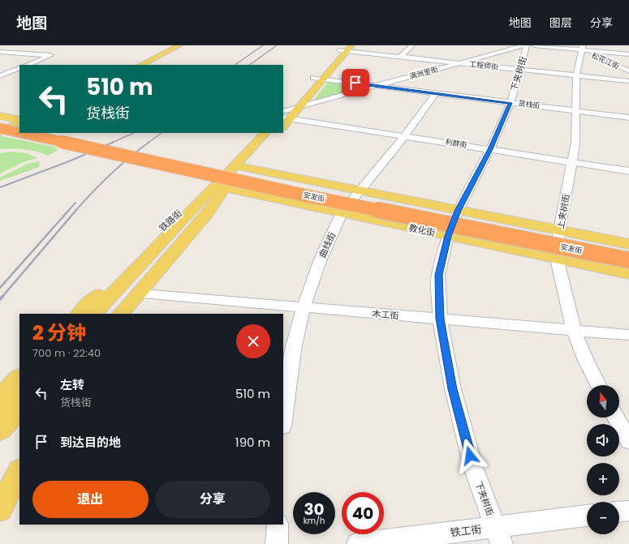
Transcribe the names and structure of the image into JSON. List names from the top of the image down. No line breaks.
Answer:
{"streets":{"highway":["安发街"],"main road":["铁路街","教化街"],"street":["松花江街","工程师街","满洲里街","下夹树街","货栈街","利群街","上夹树街","曲线街","木工街","铁工街"]},"crossings":[["松花江街","上夹树街"],["工程师街","满洲里街"],["工程师街","下夹树街"],["工程师街","上夹树街"],["满洲里街","下夹树街"],["满洲里街","货栈街"],["下夹树街","货栈街"],["下夹树街","利群街"],["下夹树街","教化街"],["下夹树街","木工街"],["下夹树街","铁工街"],["货栈街","上夹树街"],["货栈街","曲线街"],["利群街","上夹树街"],["利群街","曲线街"],["上夹树街","教化街"],["上夹树街","木工街"],["铁路街","教化街"],["教化街","曲线街"],["曲线街","木工街"]],"north":"top","page":{"header":"地图","nav":["地图","图层","分享"],"turn":["510 m","货栈街"],"heading":["2 分钟","700 m · 22:40"],"list":[{"name":"左转","note":"货栈街","value":"510 m"},{"name":"到达目的地","value":"190 m"}],"map_buttons":["+","−"],"buttons":["退出","分享"],"speed":"30 km/h","limit":"40"}}
